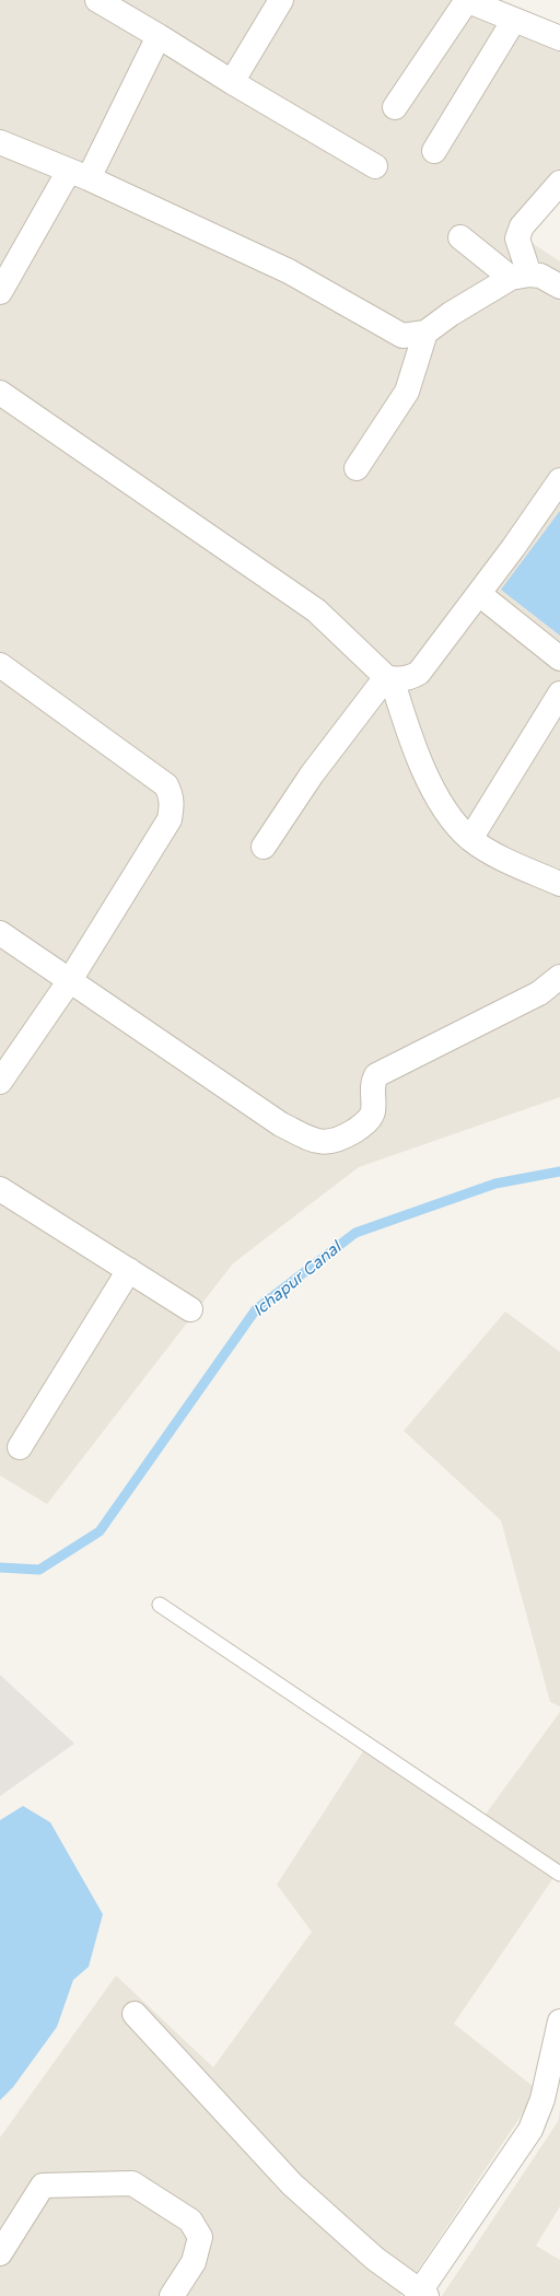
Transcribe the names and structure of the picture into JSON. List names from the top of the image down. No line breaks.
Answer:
{"water":["Ichapur Canal"]}
